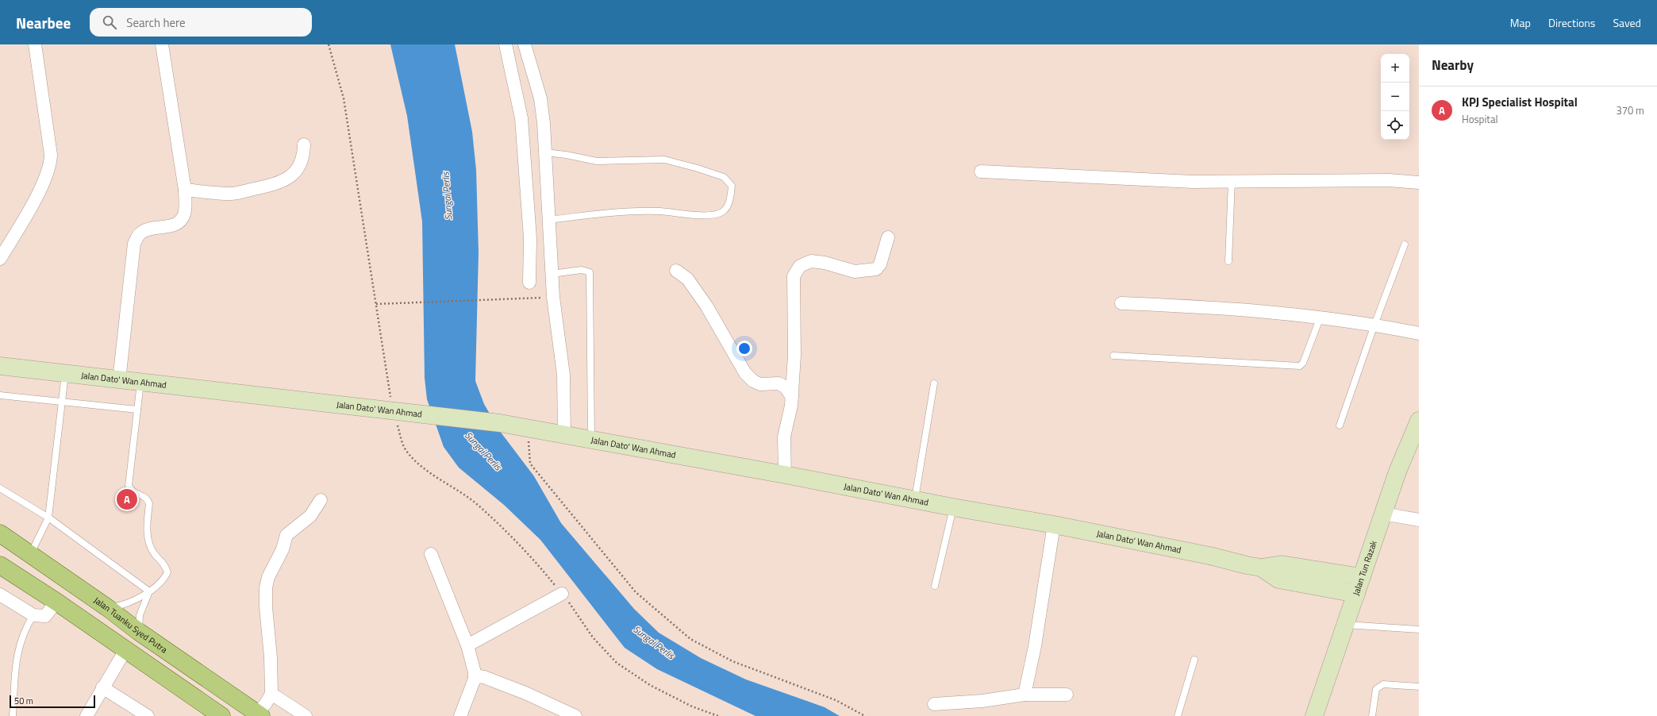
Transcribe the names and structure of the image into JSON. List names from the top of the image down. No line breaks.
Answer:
{"streets":{"main road":["Jalan Dato' Wan Ahmad","Jalan Tun Razak","Jalan Tuanku Syed Putra"]},"water":["Sungai Perlis"],"scale_bar":"50 m","page":{"header":"Nearbee","search":"Search here","nav":["Map","Directions","Saved"],"heading":"Nearby","map_buttons":["+","−"],"list":[{"mark":"A","name":"KPJ Specialist Hospital","note":"Hospital","value":"370 m"}],"pins":"A","scale":"50 m"}}
